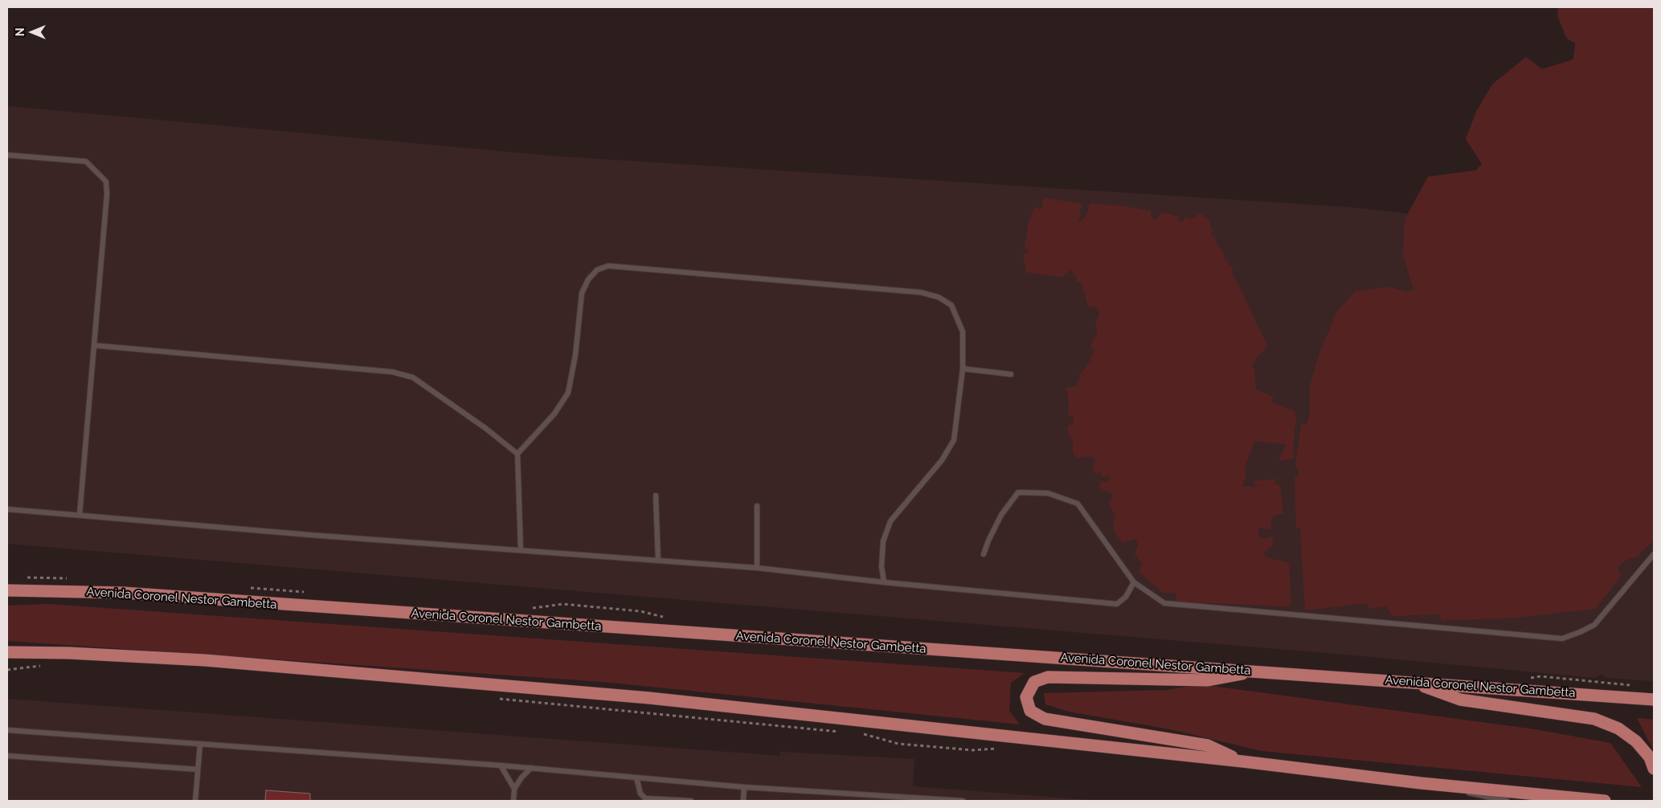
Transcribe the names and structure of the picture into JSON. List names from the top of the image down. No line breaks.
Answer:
{"streets":{"highway":["Avenida Coronel Nestor Gambetta"]},"north":"left"}
